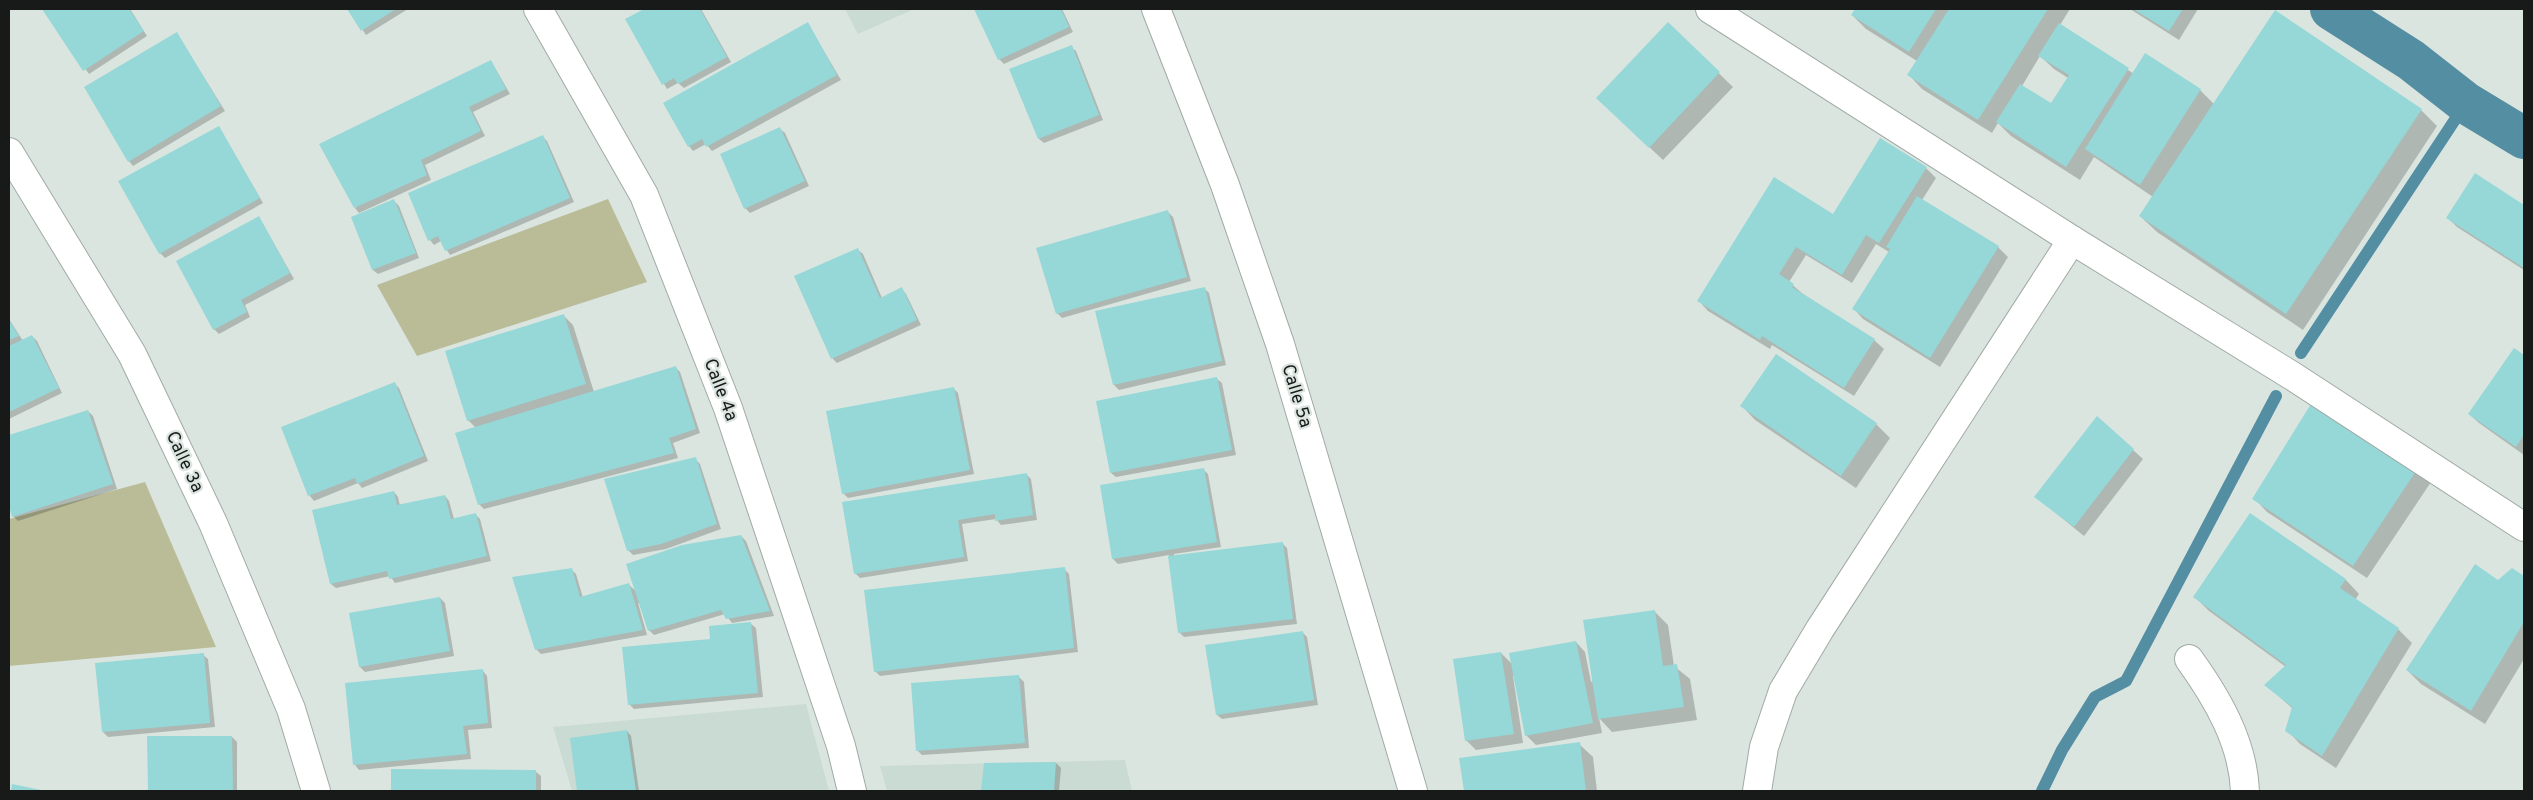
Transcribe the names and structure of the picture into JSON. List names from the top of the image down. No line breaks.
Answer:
{"streets":{"street":["Calle 4a","Calle 5a","Calle 3a"]}}
